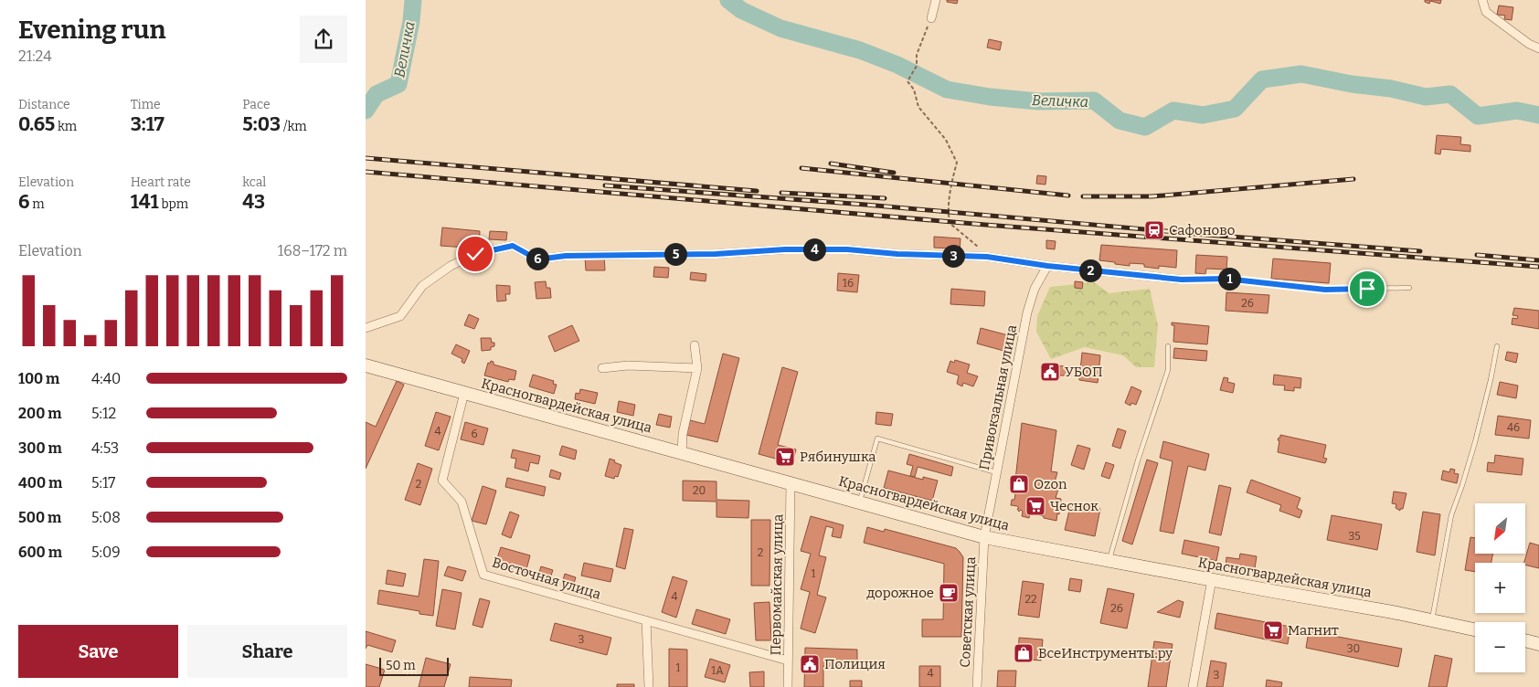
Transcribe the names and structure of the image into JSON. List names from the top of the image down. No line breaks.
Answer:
{"streets":{"street":["Привокзальная улица","Красногвардейская улица","Восточная улица","Первомайская улица","Советская улица"]},"crossings":[["Привокзальная улица","Красногвардейская улица"],["Привокзальная улица","Советская улица"],["Красногвардейская улица","Восточная улица"],["Красногвардейская улица","Первомайская улица"],["Красногвардейская улица","Советская улица"],["Восточная улица","Первомайская улица"]],"water":["Величка"],"places":{"station":["Сафоново"],"public building":["УБОП","Полиция"],"supermarket":["Рябинушка","Чеснок","Магнит"],"shop":["Ozon","ВсеИнструменты.ру"],"cafe":["дорожное"]},"house_numbers":["16","26","46","4","6","2","20","35","2","1","4","22","26","3","30","1","1А","4","3"],"scale_bar":"50 m","north":"bottom left","page":{"heading":["Evening run","21:24"],"stats":[["Distance","0.65 km"],["Time","3:17"],["Pace","5:03 /km"],["Elevation","6 m"],["Heart rate","141 bpm"],["kcal","43"]],"chart":["Elevation","168–172 m"],"pins":["4","5","3","6","2","1"],"list":[{"name":"100 m","note":"4:40"},{"name":"200 m","note":"5:12"},{"name":"300 m","note":"4:53"},{"name":"400 m","note":"5:17"},{"name":"500 m","note":"5:08"},{"name":"600 m","note":"5:09"}],"map_buttons":["+","−"],"buttons":["Save","Share"],"scale":"50 m"}}
